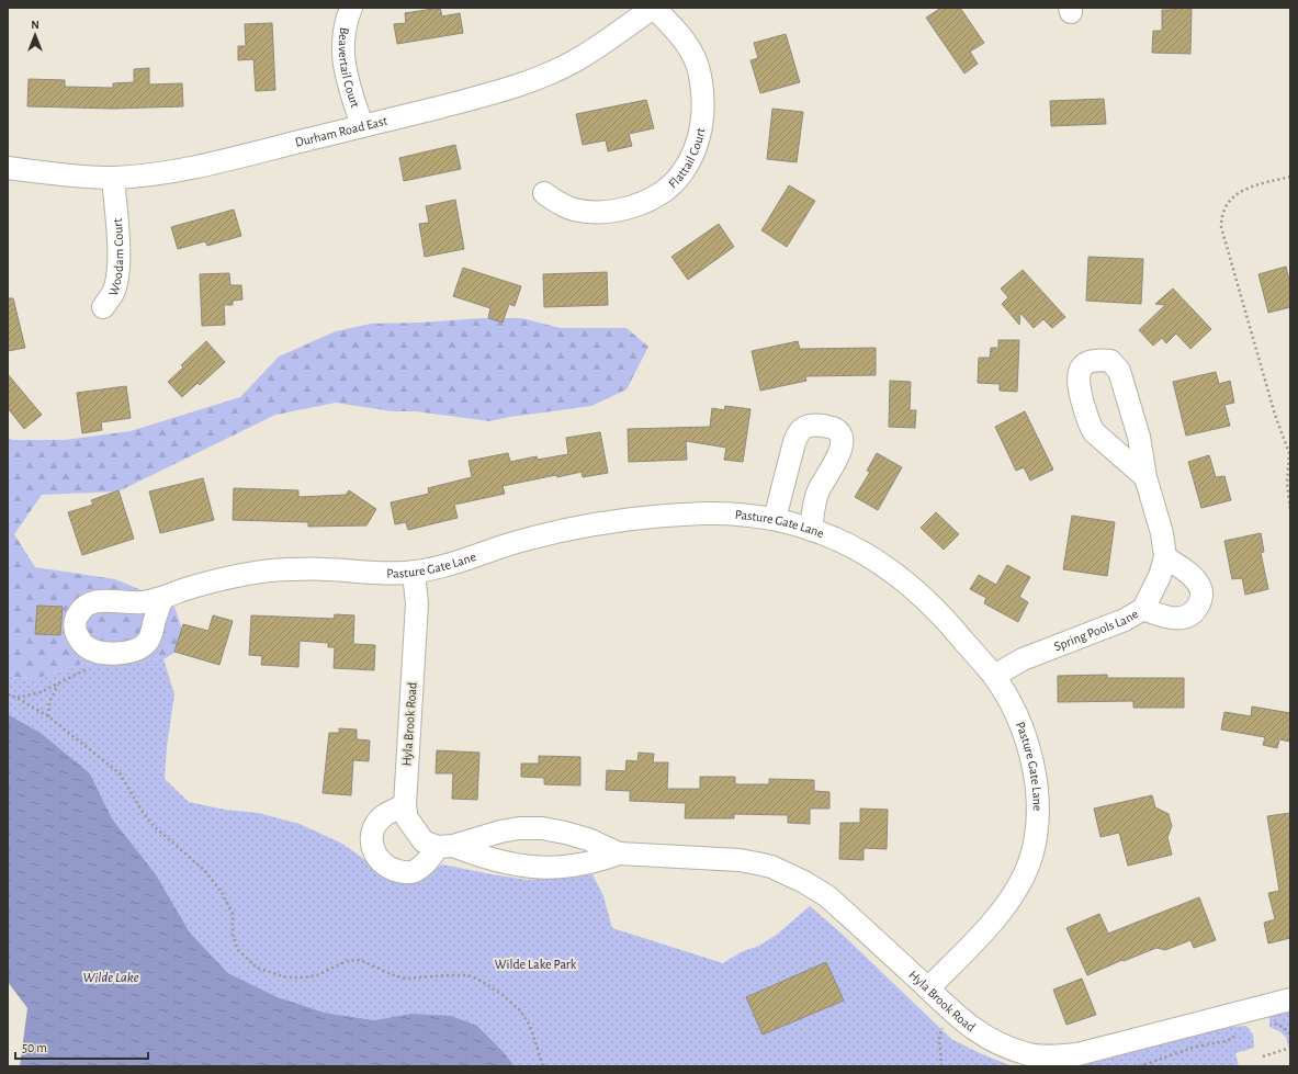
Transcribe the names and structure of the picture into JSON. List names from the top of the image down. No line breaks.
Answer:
{"streets":{"street":["Beavertail Court","Durham Road East","Flattail Court","Woodam Court","Pasture Gate Lane","Spring Pools Lane","Hyla Brook Road"]},"crossings":[["Beavertail Court","Durham Road East"],["Durham Road East","Flattail Court"],["Durham Road East","Woodam Court"],["Pasture Gate Lane","Spring Pools Lane"],["Pasture Gate Lane","Hyla Brook Road"]],"water":["Wilde Lake"],"parks":["Wilde Lake Park"],"scale_bar":"50 m","north":"top"}
